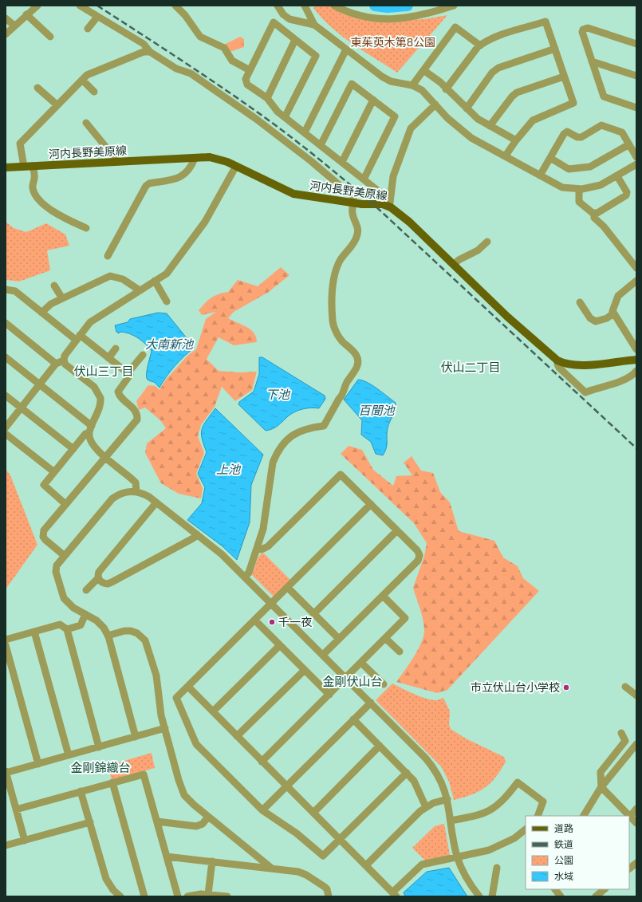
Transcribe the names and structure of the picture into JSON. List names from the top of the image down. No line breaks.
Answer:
{"streets":{"main road":["河内長野美原線"]},"districts":["伏山二丁目","伏山三丁目","金剛伏山台","金剛錦織台"],"water":["大南新池","下池","百聞池","上池"],"parks":["東茱萸木第8公園"],"places":["千一夜","市立伏山台小学校"],"legend":["道路","鉄道","公園","水域"]}
